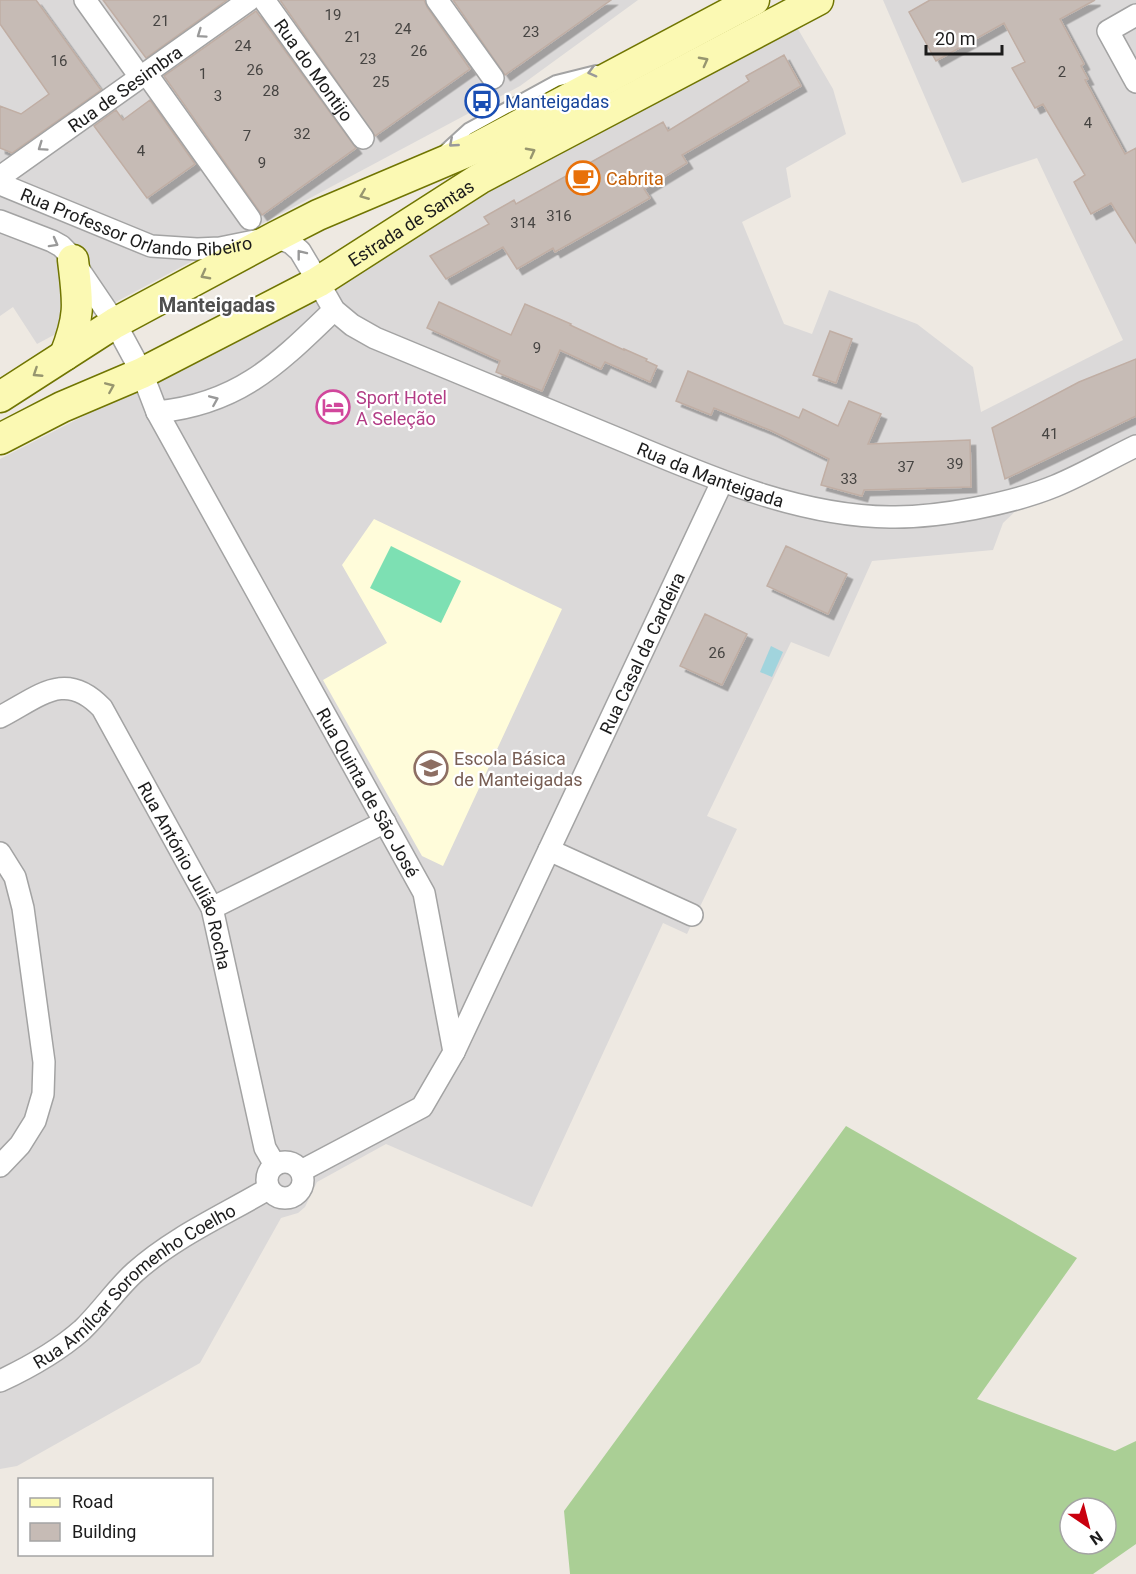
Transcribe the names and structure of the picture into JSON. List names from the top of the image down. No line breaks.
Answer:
{"streets":{"main road":["Estrada de Santas"],"street":["Rua do Montijo","Rua de Sesimbra","Rua Professor Orlando Ribeiro","Rua da Manteigada","Rua Casal da Cardeira","Rua Quinta de São José","Rua António Julião Rocha","Rua Amílcar Soromenho Coelho"]},"crossings":[["Rua Professor Orlando Ribeiro","Estrada de Santas"],["Rua Professor Orlando Ribeiro","Rua da Manteigada"],["Rua Professor Orlando Ribeiro","Rua Quinta de São José"],["Estrada de Santas","Rua da Manteigada"],["Estrada de Santas","Rua Quinta de São José"],["Rua da Manteigada","Rua Casal da Cardeira"],["Rua Casal da Cardeira","Rua Quinta de São José"],["Rua António Julião Rocha","Rua Amílcar Soromenho Coelho"]],"one_way":["Rua de Sesimbra"],"districts":["Manteigadas"],"places":{"bus stop":["Manteigadas"],"cafe":["Cabrita"],"hotel":["Sport Hotel A Seleção"],"school or university":["Escola Básica de Manteigadas"]},"house_numbers":["19","21","24","23","21","24","26","23","16","26","2","1","25","28","3","4","32","7","4","9","316","314","9","41","39","37","33","26"],"legend":["Road","Building"],"scale_bar":"20 m","north":"bottom right"}
